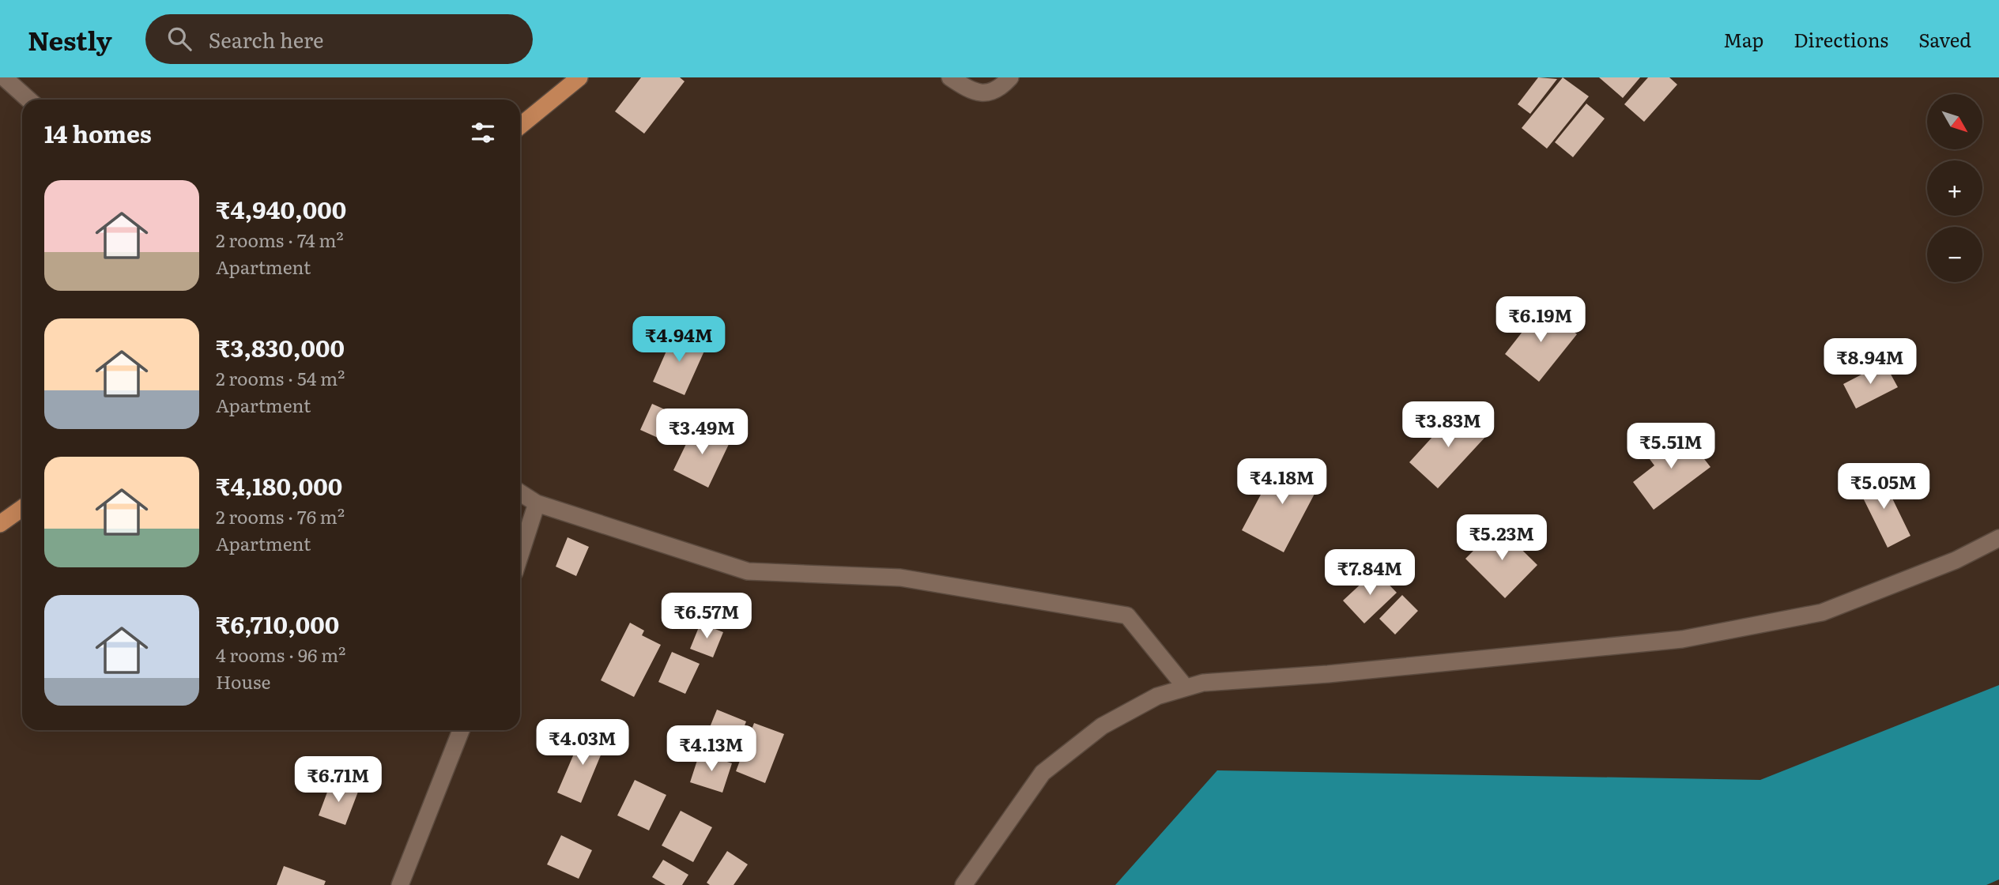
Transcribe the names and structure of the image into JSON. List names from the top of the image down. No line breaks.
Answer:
{"north":"bottom right","page":{"header":"Nestly","search":"Search here","nav":["Map","Directions","Saved"],"map_buttons":["+","−"],"heading":"14 homes","list":[{"name":"₹4,940,000","note":"2 rooms · 74 m² · Apartment"},{"name":"₹3,830,000","note":"2 rooms · 54 m² · Apartment"},{"name":"₹4,180,000","note":"2 rooms · 76 m² · Apartment"},{"name":"₹6,710,000","note":"4 rooms · 96 m² · House"}],"price":["₹6.19M","₹4.94M","₹8.94M","₹3.83M","₹3.49M","₹5.51M","₹4.18M","₹5.05M","₹5.23M","₹7.84M","₹6.57M","₹4.03M","₹4.13M","₹6.71M"]}}
